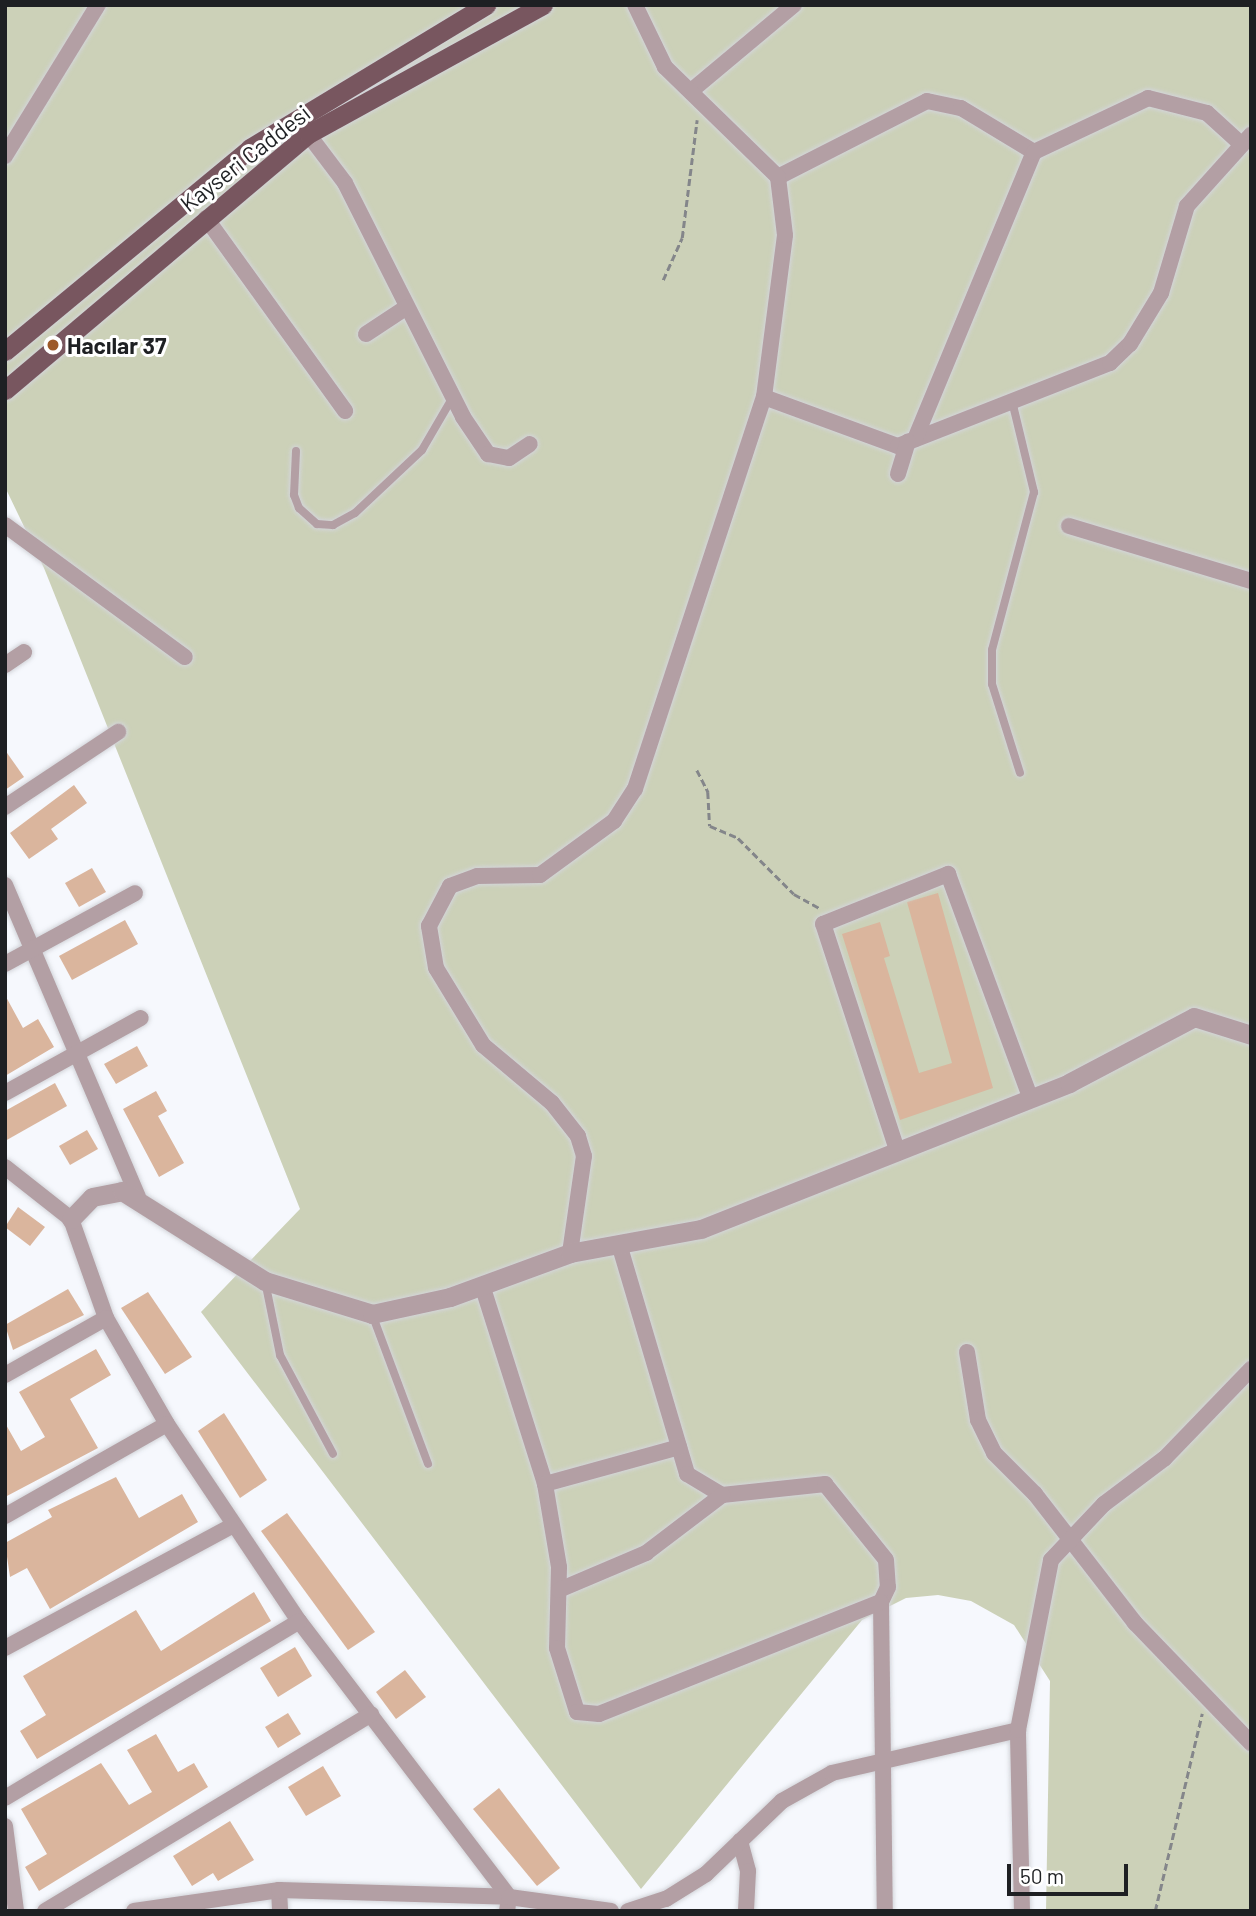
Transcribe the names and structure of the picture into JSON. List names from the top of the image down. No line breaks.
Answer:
{"streets":{"main road":["Kayseri Caddesi"]},"places":["Hacılar 37"],"scale_bar":"50 m"}
